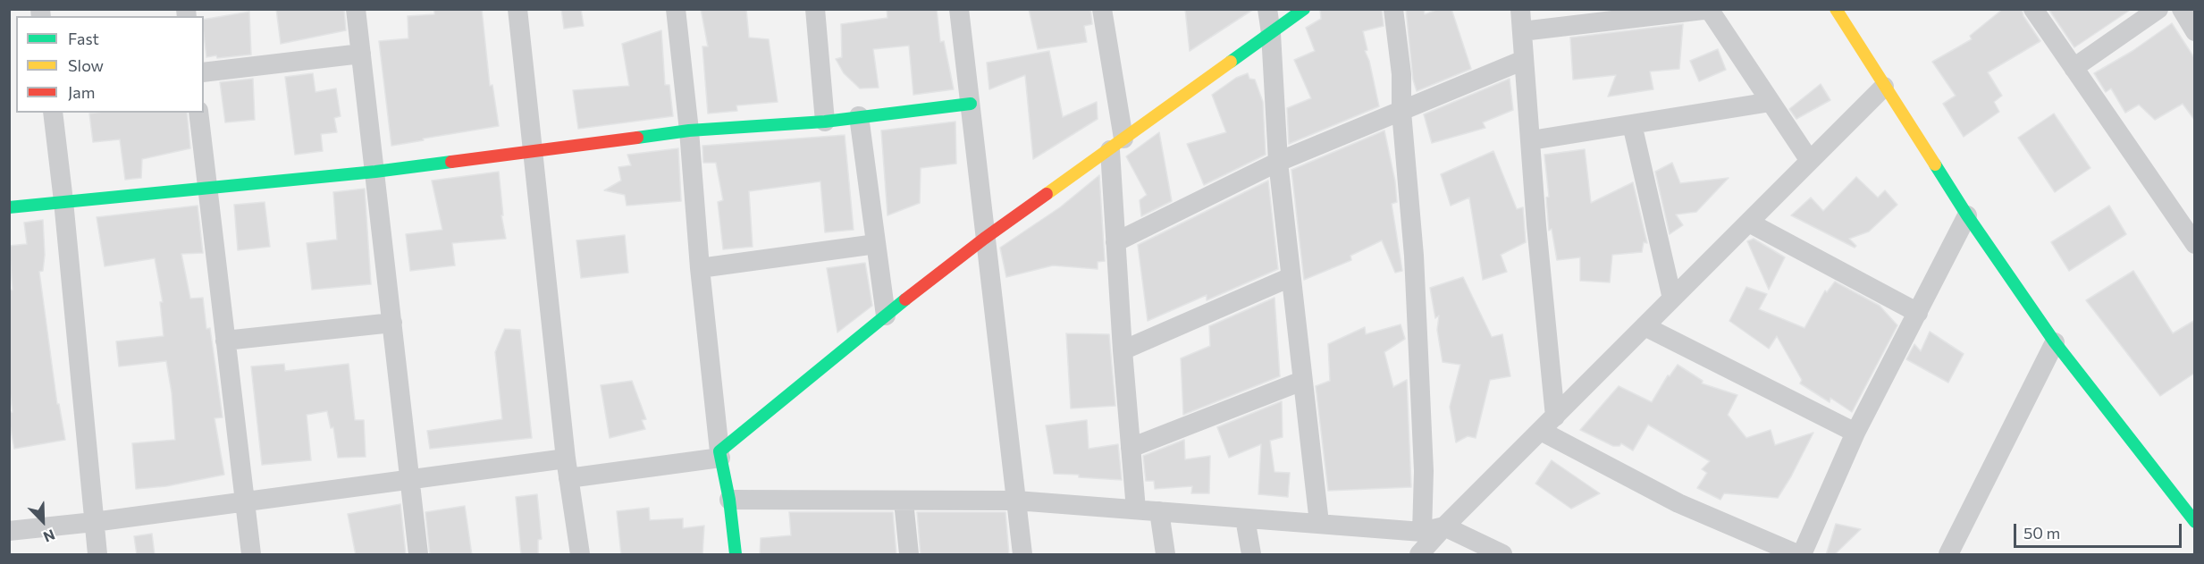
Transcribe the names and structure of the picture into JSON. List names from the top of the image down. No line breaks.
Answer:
{"legend":["Fast","Slow","Jam"],"scale_bar":"50 m","north":"bottom right"}
